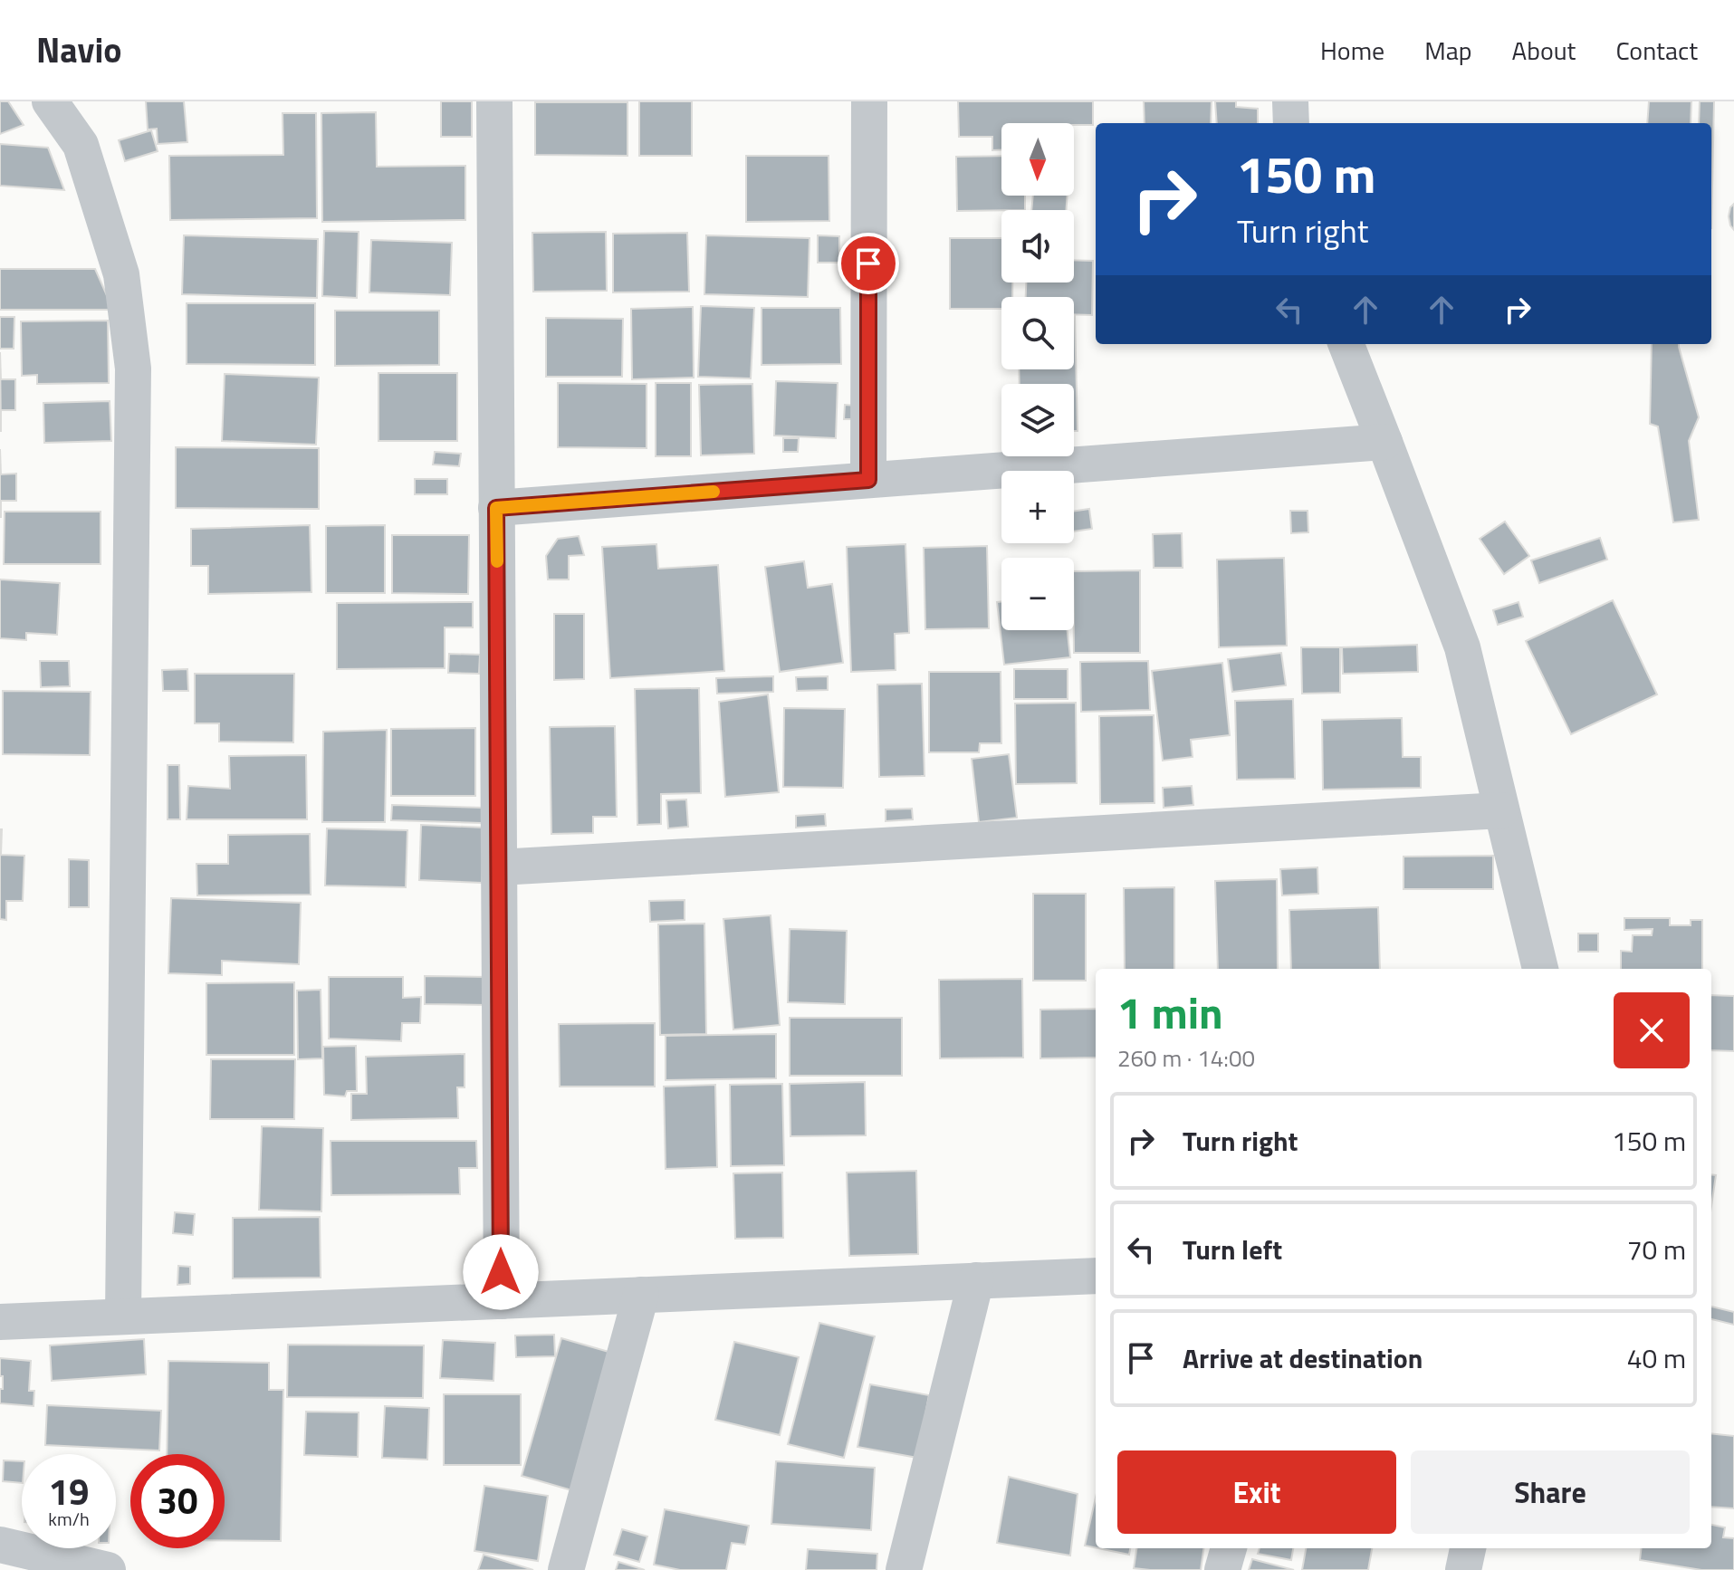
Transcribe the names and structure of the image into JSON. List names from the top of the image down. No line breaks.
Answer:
{"north":"bottom","page":{"header":"Navio","nav":["Home","Map","About","Contact"],"map_buttons":["+","−"],"turn":["150 m","Turn right"],"heading":["1 min","260 m · 14:00"],"list":[{"name":"Turn right","value":"150 m"},{"name":"Turn left","value":"70 m"},{"name":"Arrive at destination","value":"40 m"}],"buttons":["Exit","Share"],"speed":"19 km/h","limit":"30"}}
